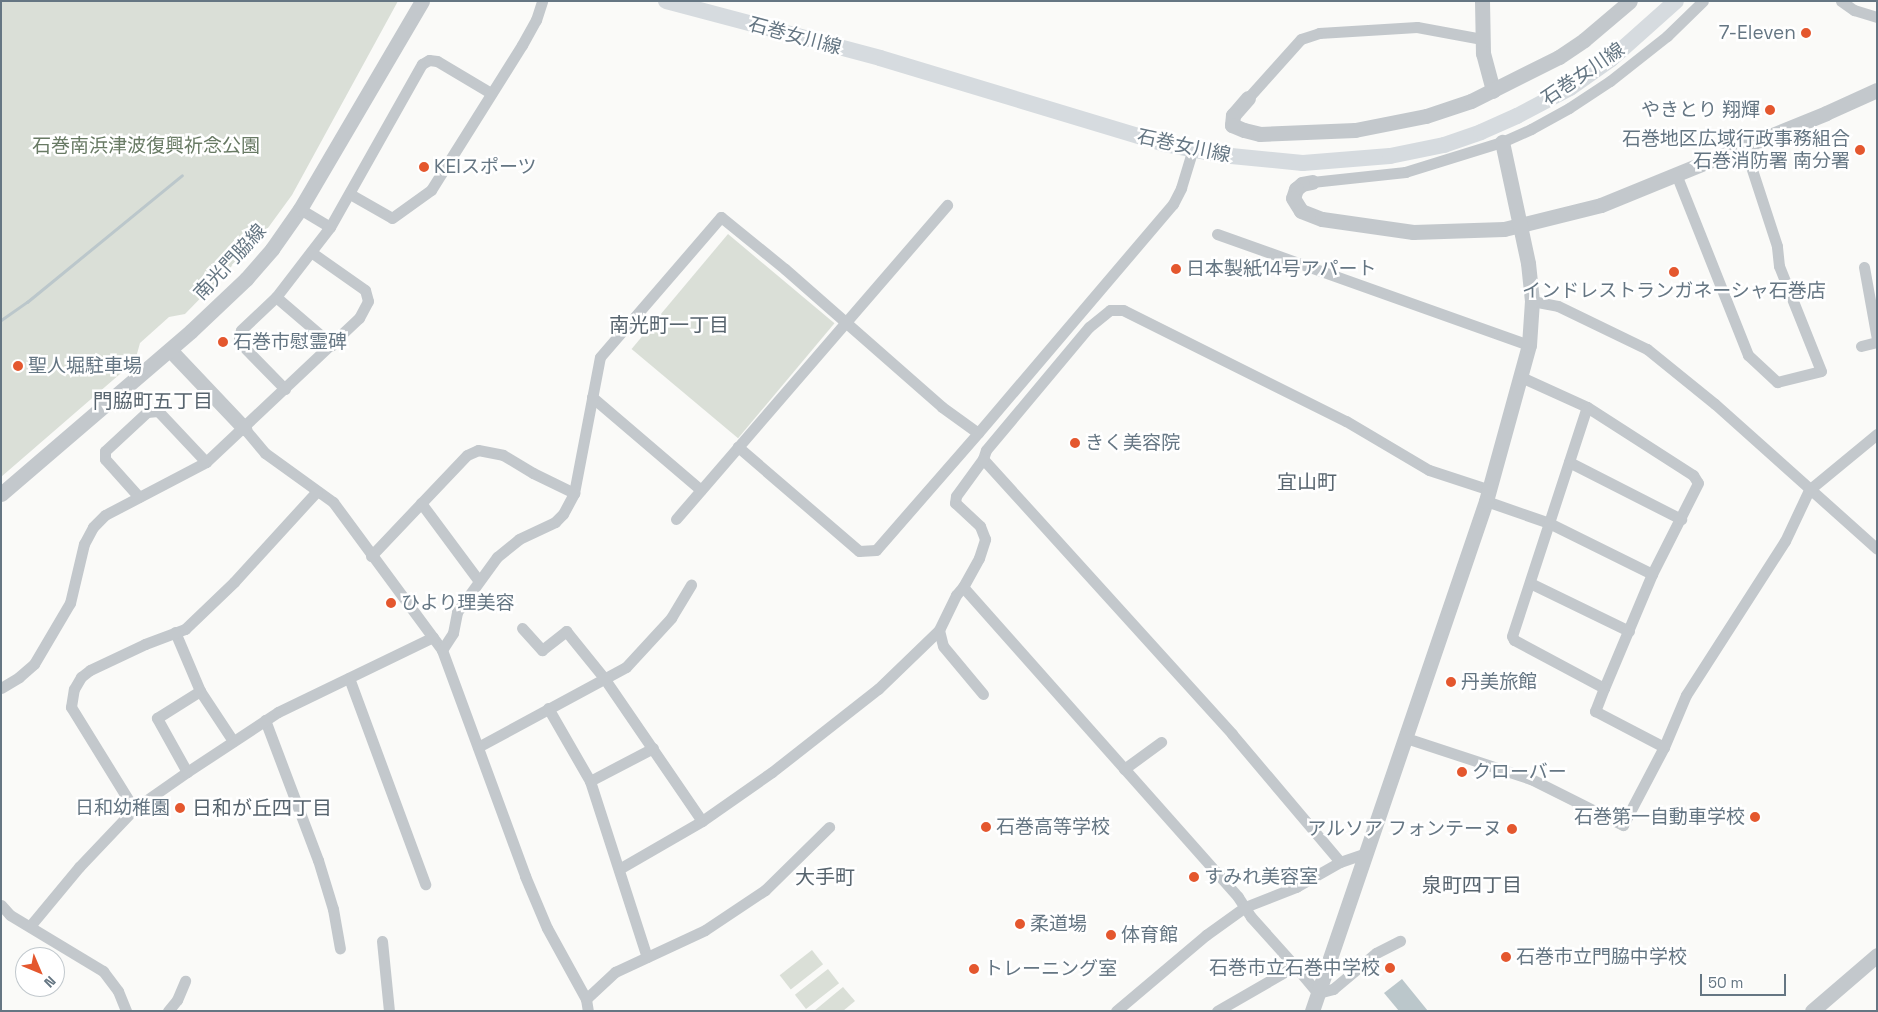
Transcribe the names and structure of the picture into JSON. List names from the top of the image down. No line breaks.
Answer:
{"streets":{"main road":["石巻女川線"],"street":["南光門脇線"]},"districts":["南光町一丁目","門脇町五丁目","宜山町","日和が丘四丁目","大手町","泉町四丁目"],"parks":["石巻南浜津波復興祈念公園"],"places":["7-Eleven","やきとり 翔輝","石巻地区広域行政事務組合 石巻消防署 南分署","KEIスポーツ","日本製紙14号アパート","インドレストランガネーシャ石巻店","石巻市慰霊碑","聖人堀駐車場","きく美容院","ひより理美容","丹美旅館","クローバー","日和幼稚園","石巻第一自動車学校","石巻高等学校","アルソア フォンテーヌ","すみれ美容室","柔道場","体育館","石巻市立門脇中学校","石巻市立石巻中学校","トレーニング室"],"scale_bar":"50 m","north":"bottom right"}
